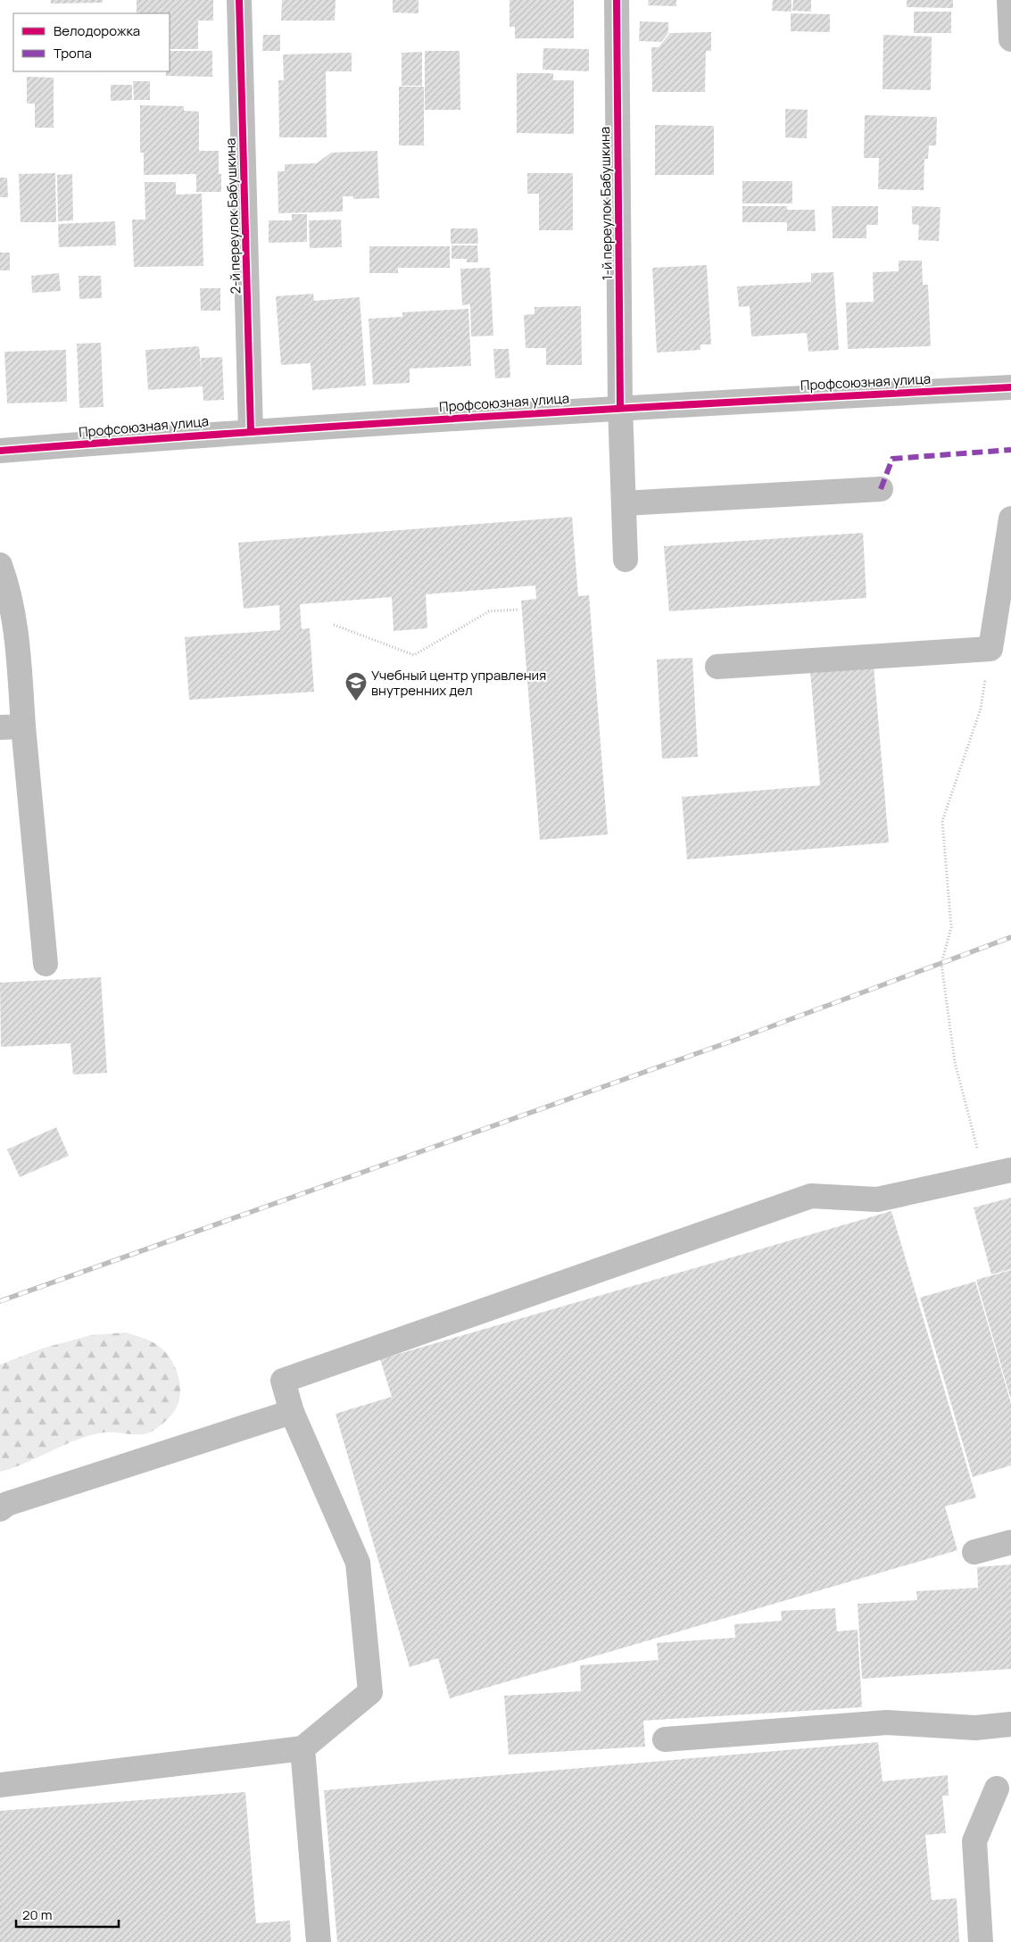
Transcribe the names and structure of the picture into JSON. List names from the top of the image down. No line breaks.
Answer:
{"streets":{"street":["1-й переулок Бабушкина","2-й переулок Бабушкина","Профсоюзная улица"]},"crossings":[["1-й переулок Бабушкина","Профсоюзная улица"],["2-й переулок Бабушкина","Профсоюзная улица"]],"places":{"school or university":["Учебный центр управления внутренних дел"]},"legend":["Велодорожка","Тропа"],"scale_bar":"20 m"}
